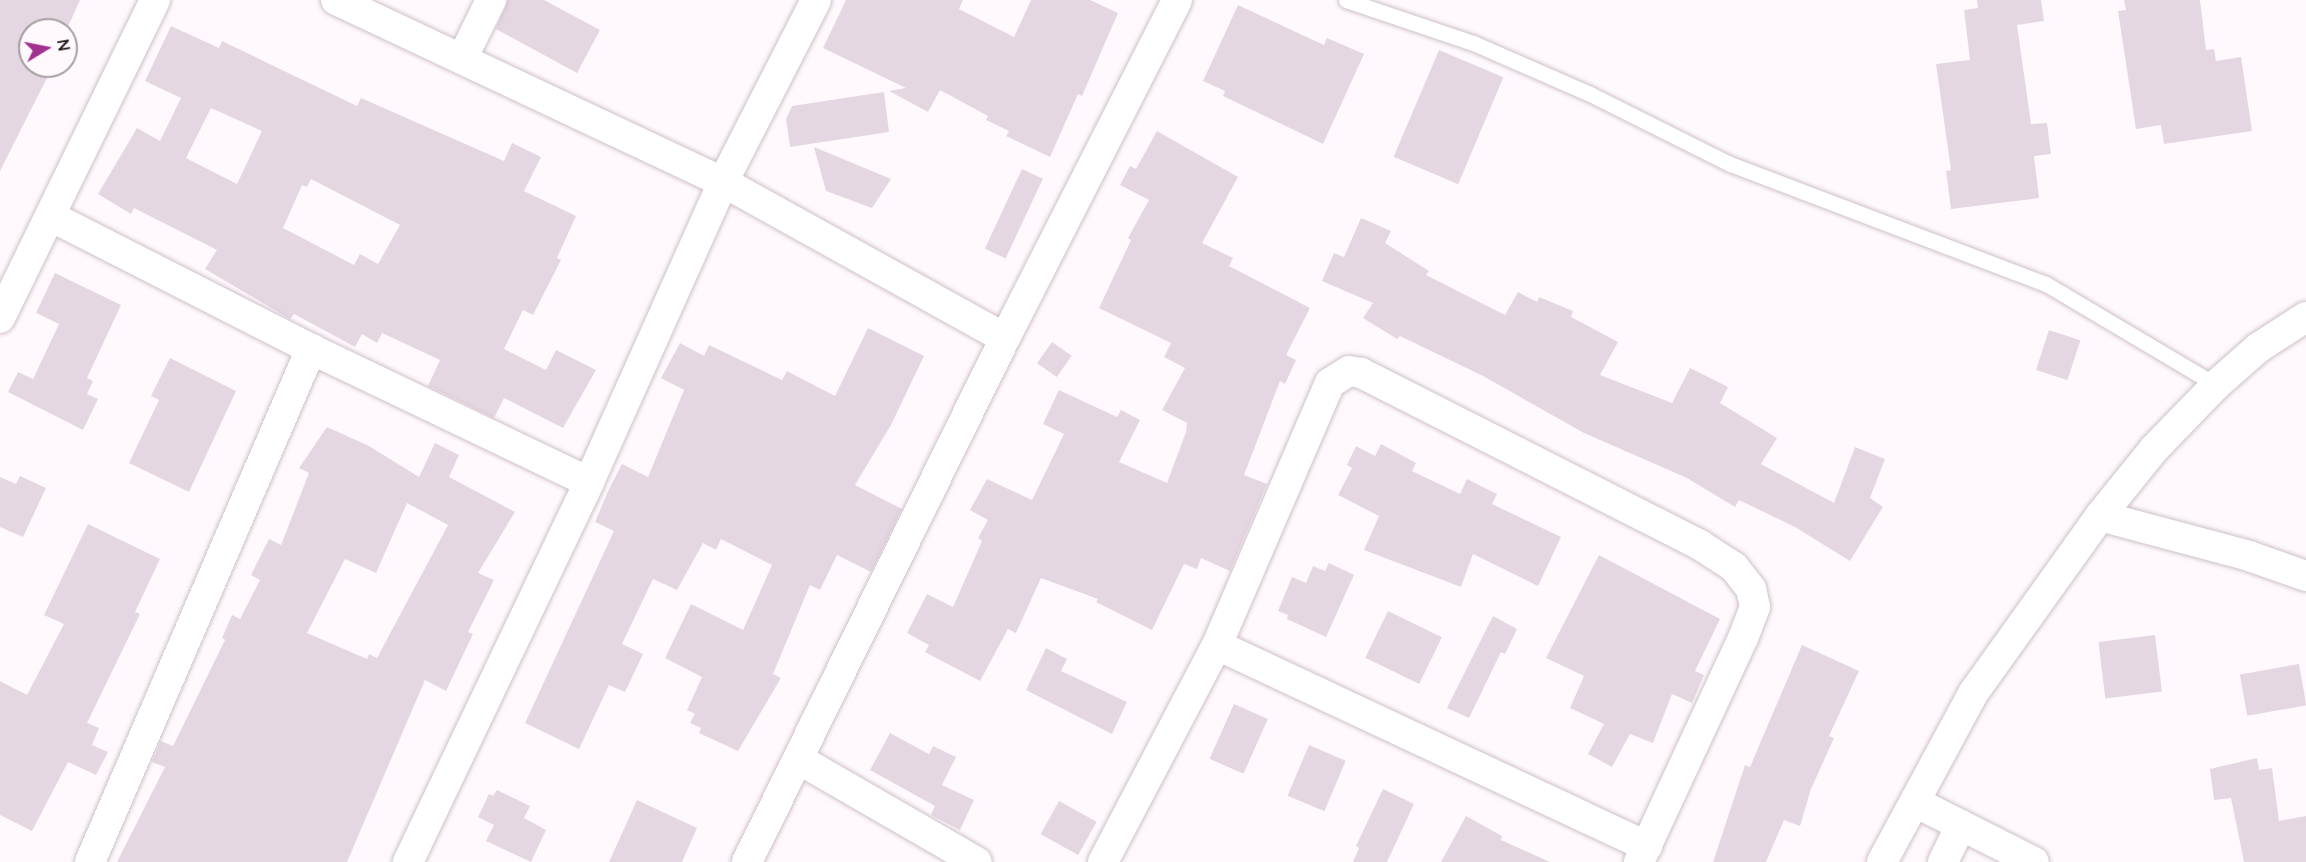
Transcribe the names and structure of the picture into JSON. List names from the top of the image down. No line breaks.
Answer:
{"north":"right"}
